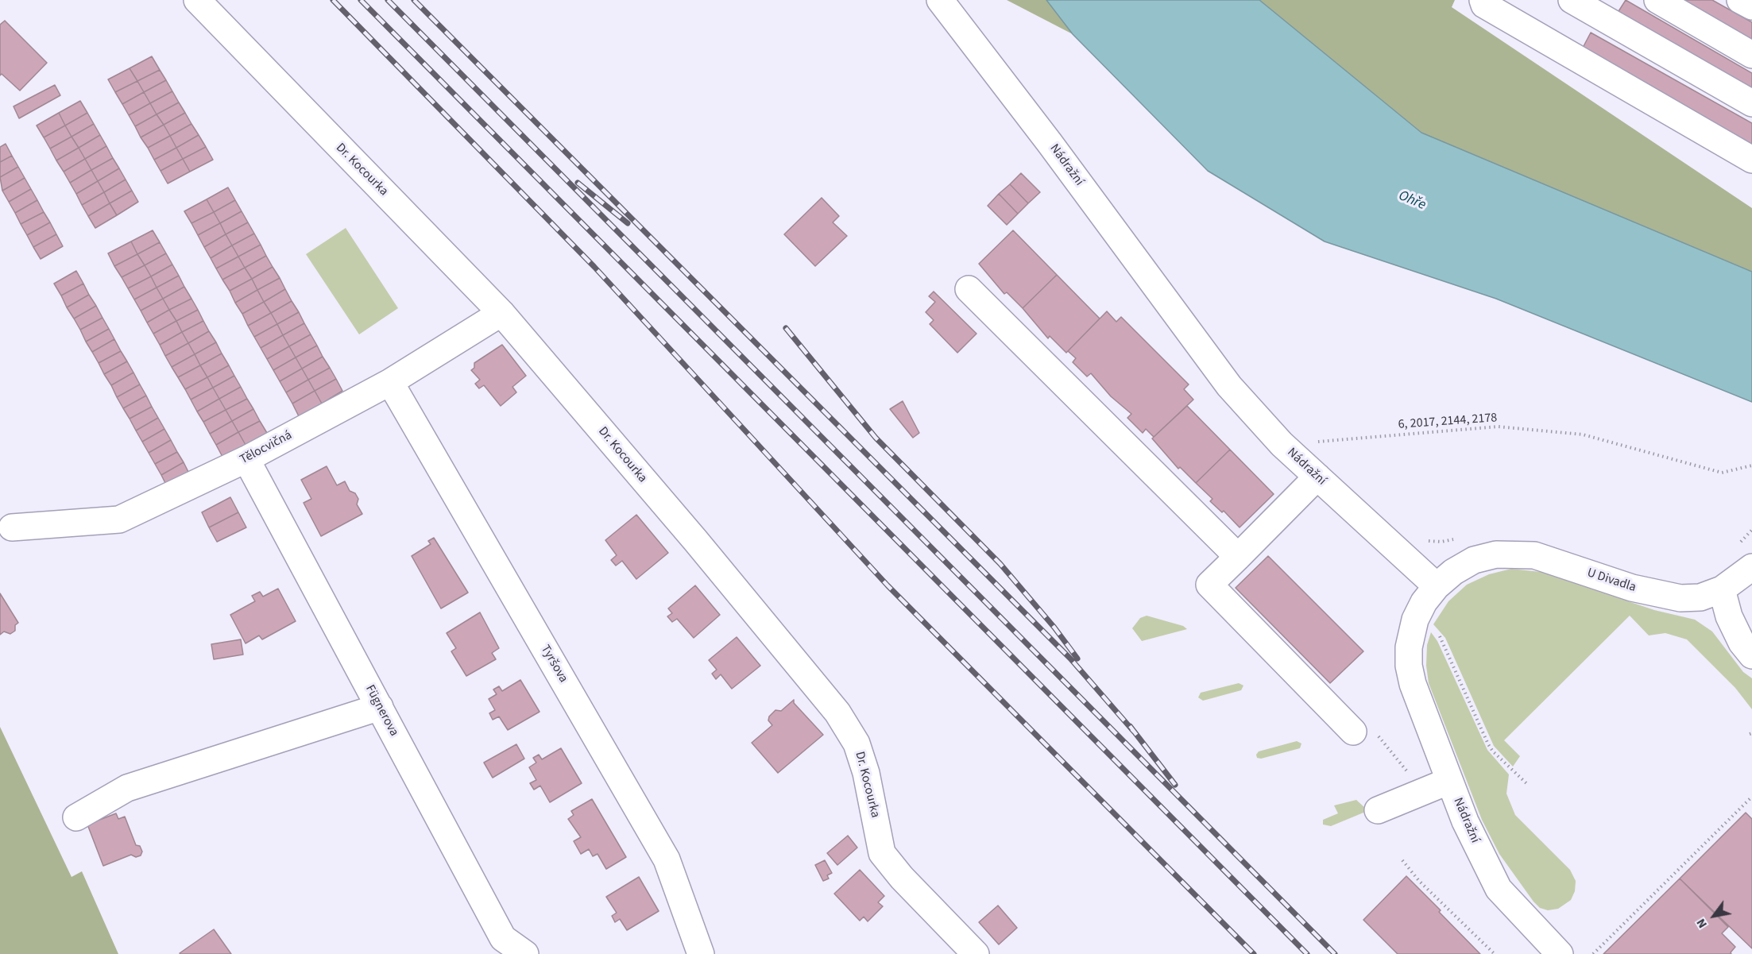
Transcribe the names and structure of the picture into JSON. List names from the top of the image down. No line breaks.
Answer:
{"streets":{"street":["Nádražní","Dr. Kocourka","Tělocvičná","U Divadla","Tyršova","Fügnerova"],"path":["6, 2017, 2144, 2178"]},"crossings":[["Nádražní","6, 2017, 2144, 2178"],["Nádražní","U Divadla"],["Dr. Kocourka","Tělocvičná"],["Tělocvičná","Tyršova"],["Tělocvičná","Fügnerova"]],"water":["Ohře"],"north":"bottom left"}
